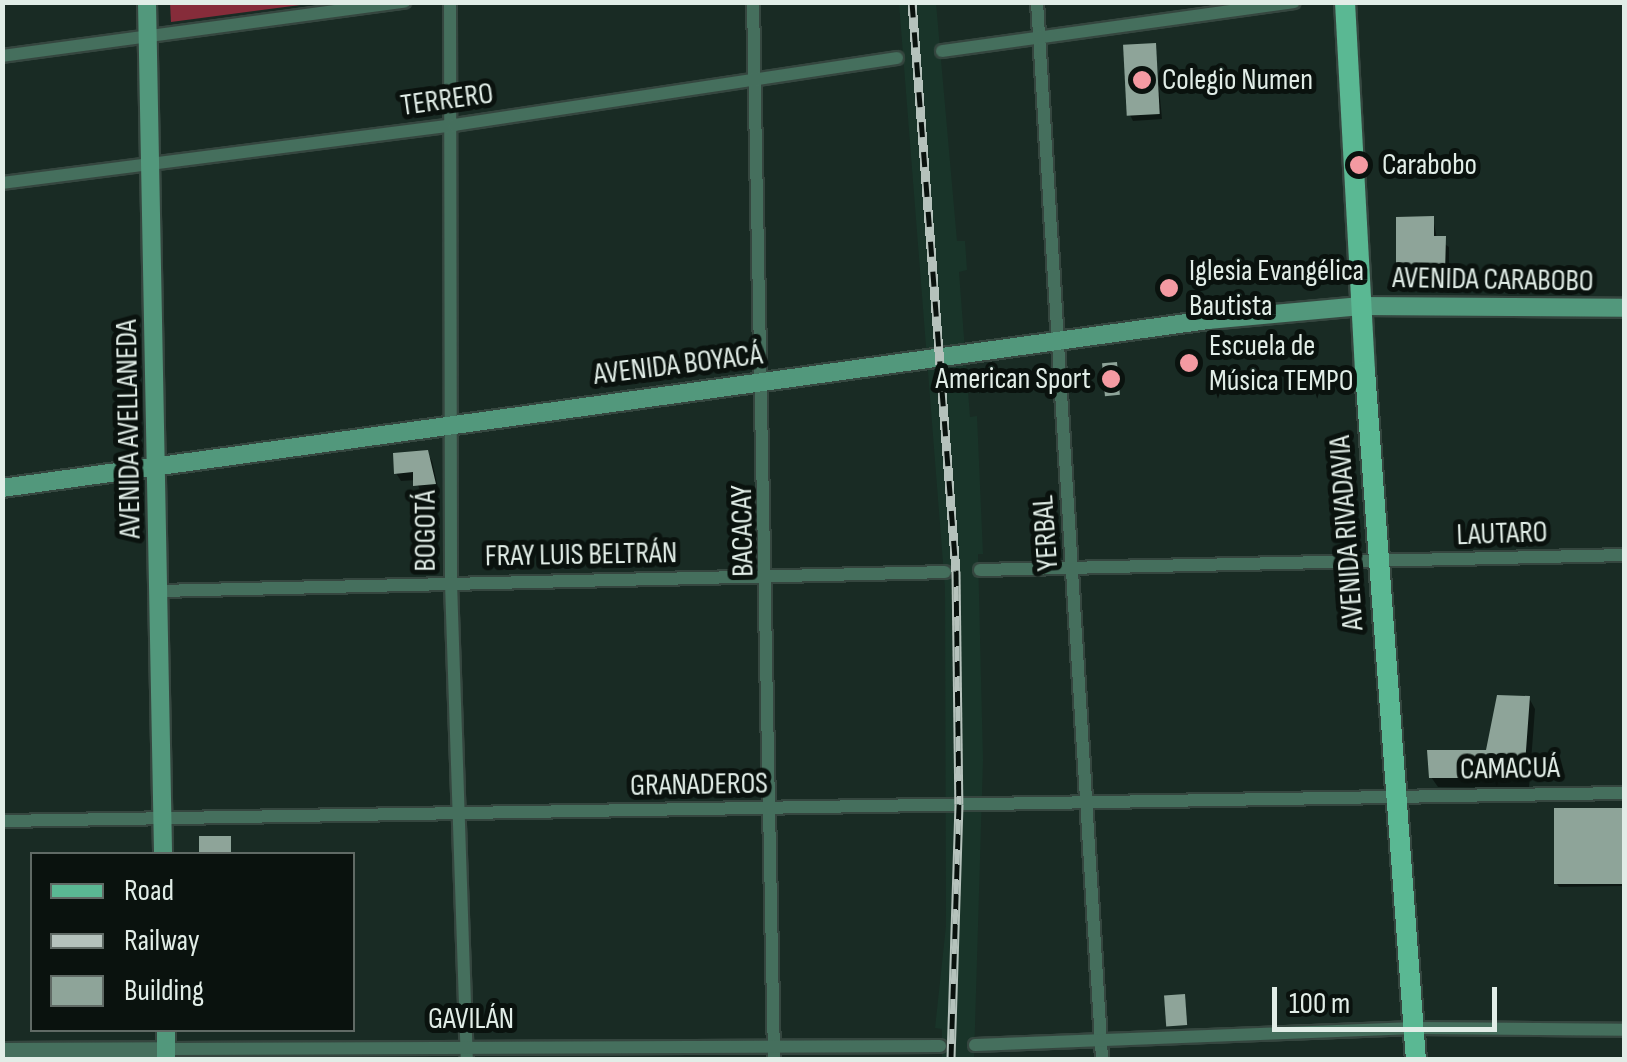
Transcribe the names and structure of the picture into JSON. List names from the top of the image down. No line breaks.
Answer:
{"streets":{"main road":["AVENIDA CARABOBO","AVENIDA BOYACÁ","AVENIDA AVELLANEDA","AVENIDA RIVADAVIA"],"street":["TERRERO","BOGOTÁ","BACACAY","YERBAL","LAUTARO","FRAY LUIS BELTRÁN","CAMACUÁ","GRANADEROS","GAVILÁN"]},"crossings":[["TERRERO","AVENIDA AVELLANEDA"],["TERRERO","BOGOTÁ"],["TERRERO","BACACAY"],["AVENIDA CARABOBO","AVENIDA BOYACÁ"],["AVENIDA CARABOBO","AVENIDA RIVADAVIA"],["AVENIDA BOYACÁ","AVENIDA AVELLANEDA"],["AVENIDA BOYACÁ","BOGOTÁ"],["AVENIDA BOYACÁ","BACACAY"],["AVENIDA BOYACÁ","YERBAL"],["AVENIDA BOYACÁ","AVENIDA RIVADAVIA"],["AVENIDA AVELLANEDA","FRAY LUIS BELTRÁN"],["AVENIDA AVELLANEDA","GRANADEROS"],["BOGOTÁ","FRAY LUIS BELTRÁN"],["BOGOTÁ","GRANADEROS"],["BOGOTÁ","GAVILÁN"],["BACACAY","FRAY LUIS BELTRÁN"],["BACACAY","GRANADEROS"],["BACACAY","GAVILÁN"],["YERBAL","GRANADEROS"],["AVENIDA RIVADAVIA","LAUTARO"],["AVENIDA RIVADAVIA","CAMACUÁ"],["AVENIDA RIVADAVIA","GRANADEROS"],["CAMACUÁ","GRANADEROS"]],"places":["Colegio Numen","Carabobo","Iglesia Evangélica Bautista","Escuela de Música TEMPO","American Sport"],"legend":["Road","Railway","Building"],"scale_bar":"100 m"}
